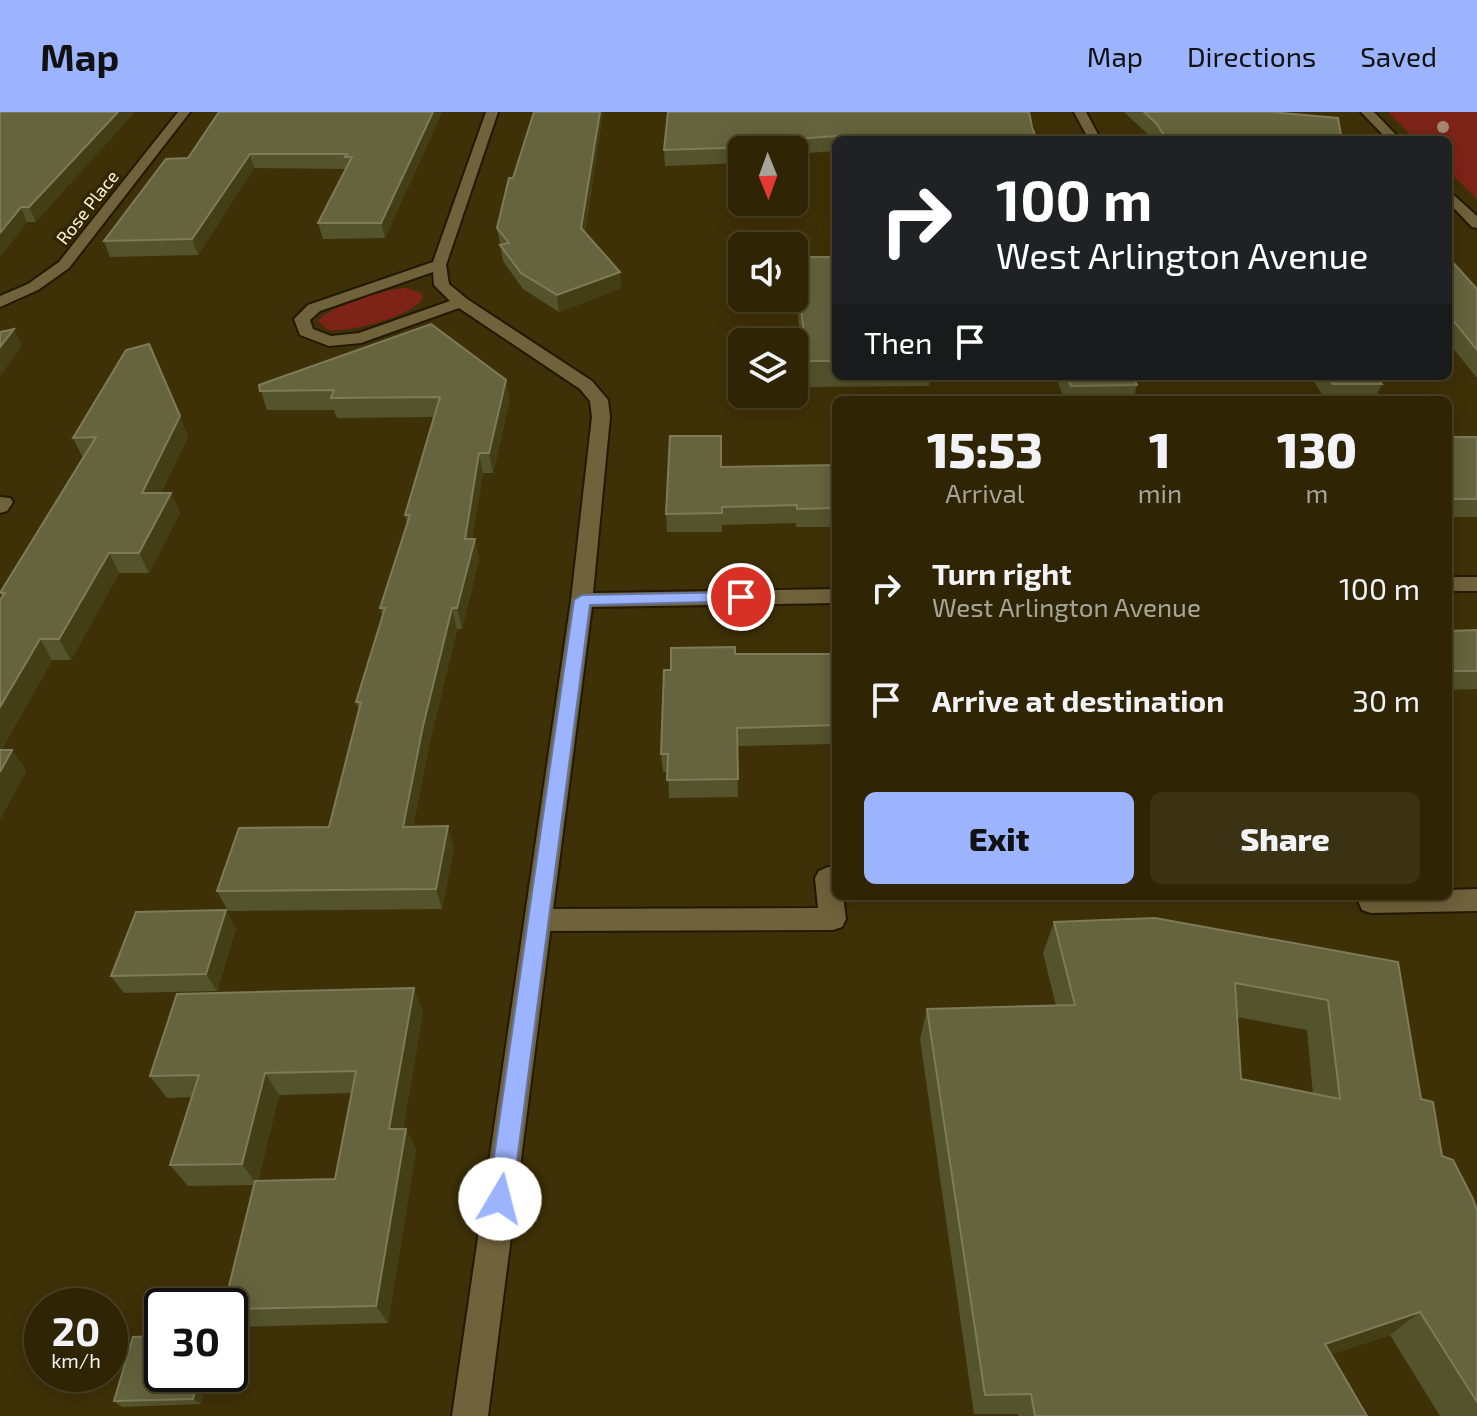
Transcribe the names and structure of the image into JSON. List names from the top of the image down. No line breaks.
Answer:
{"streets":{"street":["Rose Place"]},"north":"bottom","page":{"header":"Map","nav":["Map","Directions","Saved"],"turn":["100 m","West Arlington Avenue"],"then":"Then","eta":["15:53","Arrival","1","min","130","m"],"list":[{"name":"Turn right","note":"West Arlington Avenue","value":"100 m"},{"name":"Arrive at destination","value":"30 m"}],"buttons":["Exit","Share"],"speed":"20 km/h","limit":"30"}}
